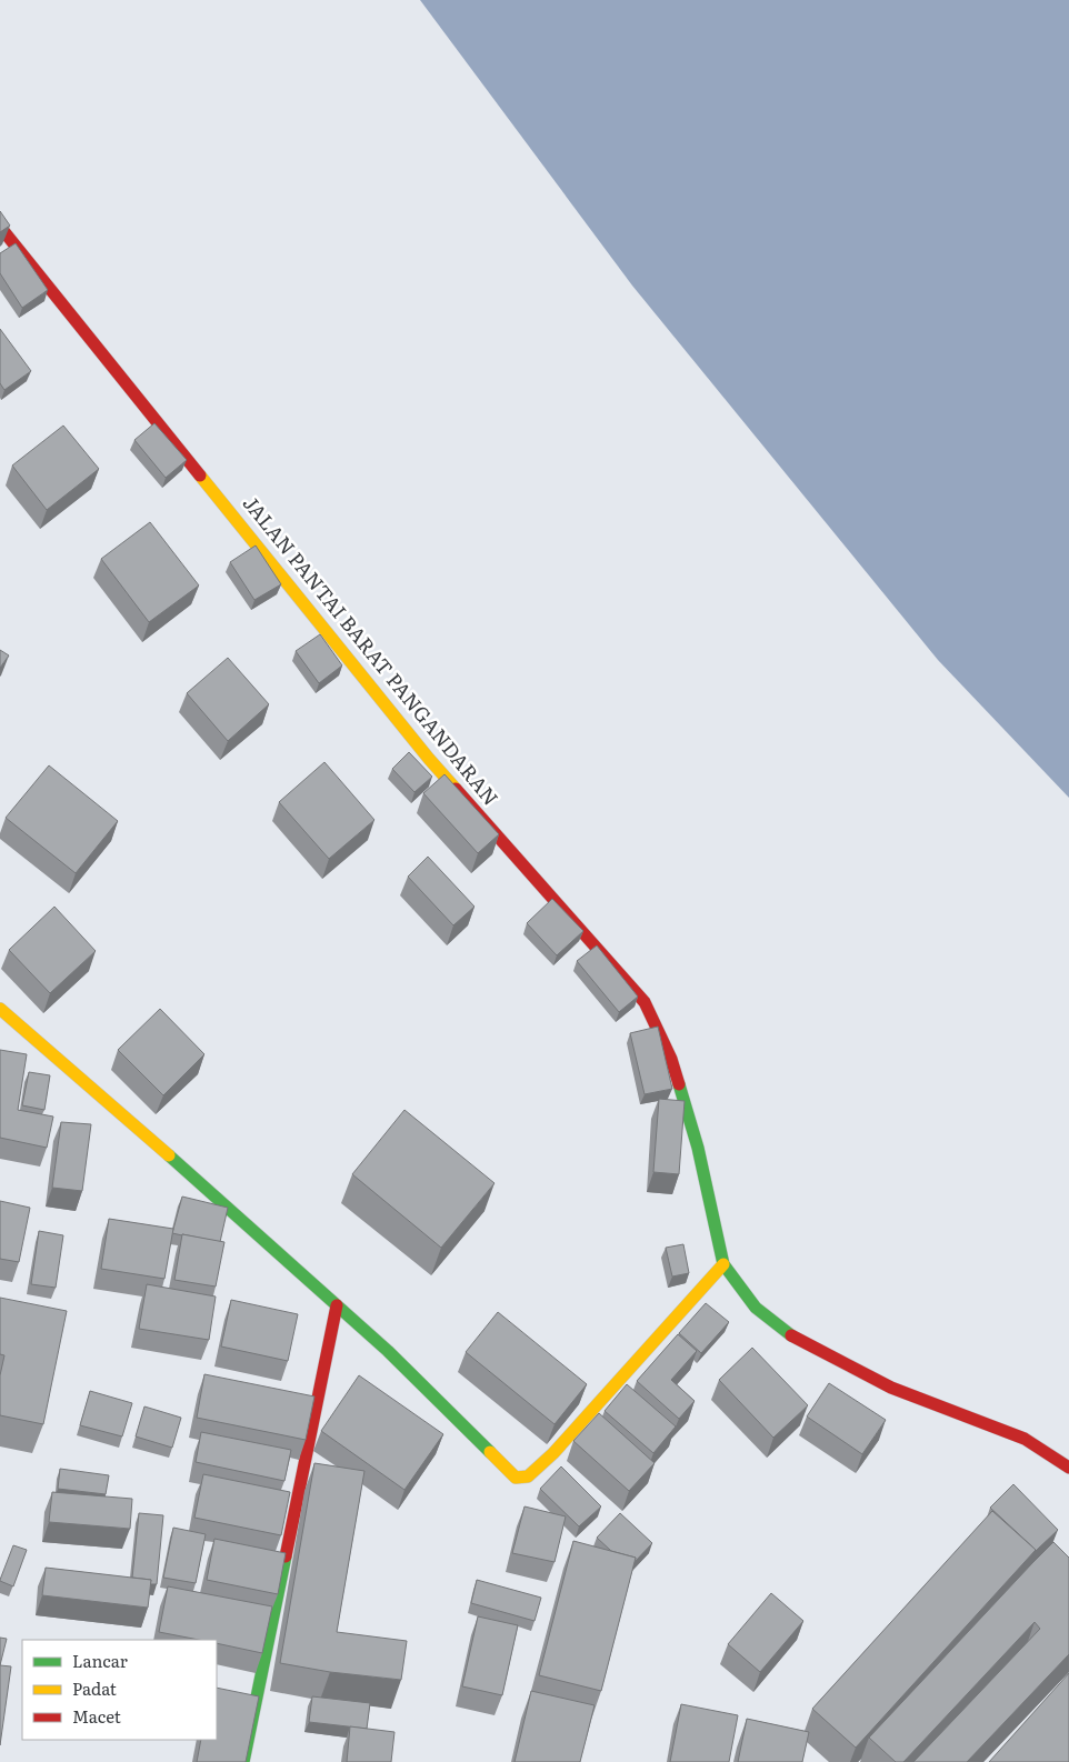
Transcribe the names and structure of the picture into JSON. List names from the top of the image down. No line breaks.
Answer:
{"streets":{"street":["JALAN PANTAI BARAT PANGANDARAN"]},"legend":["Lancar","Padat","Macet"]}
